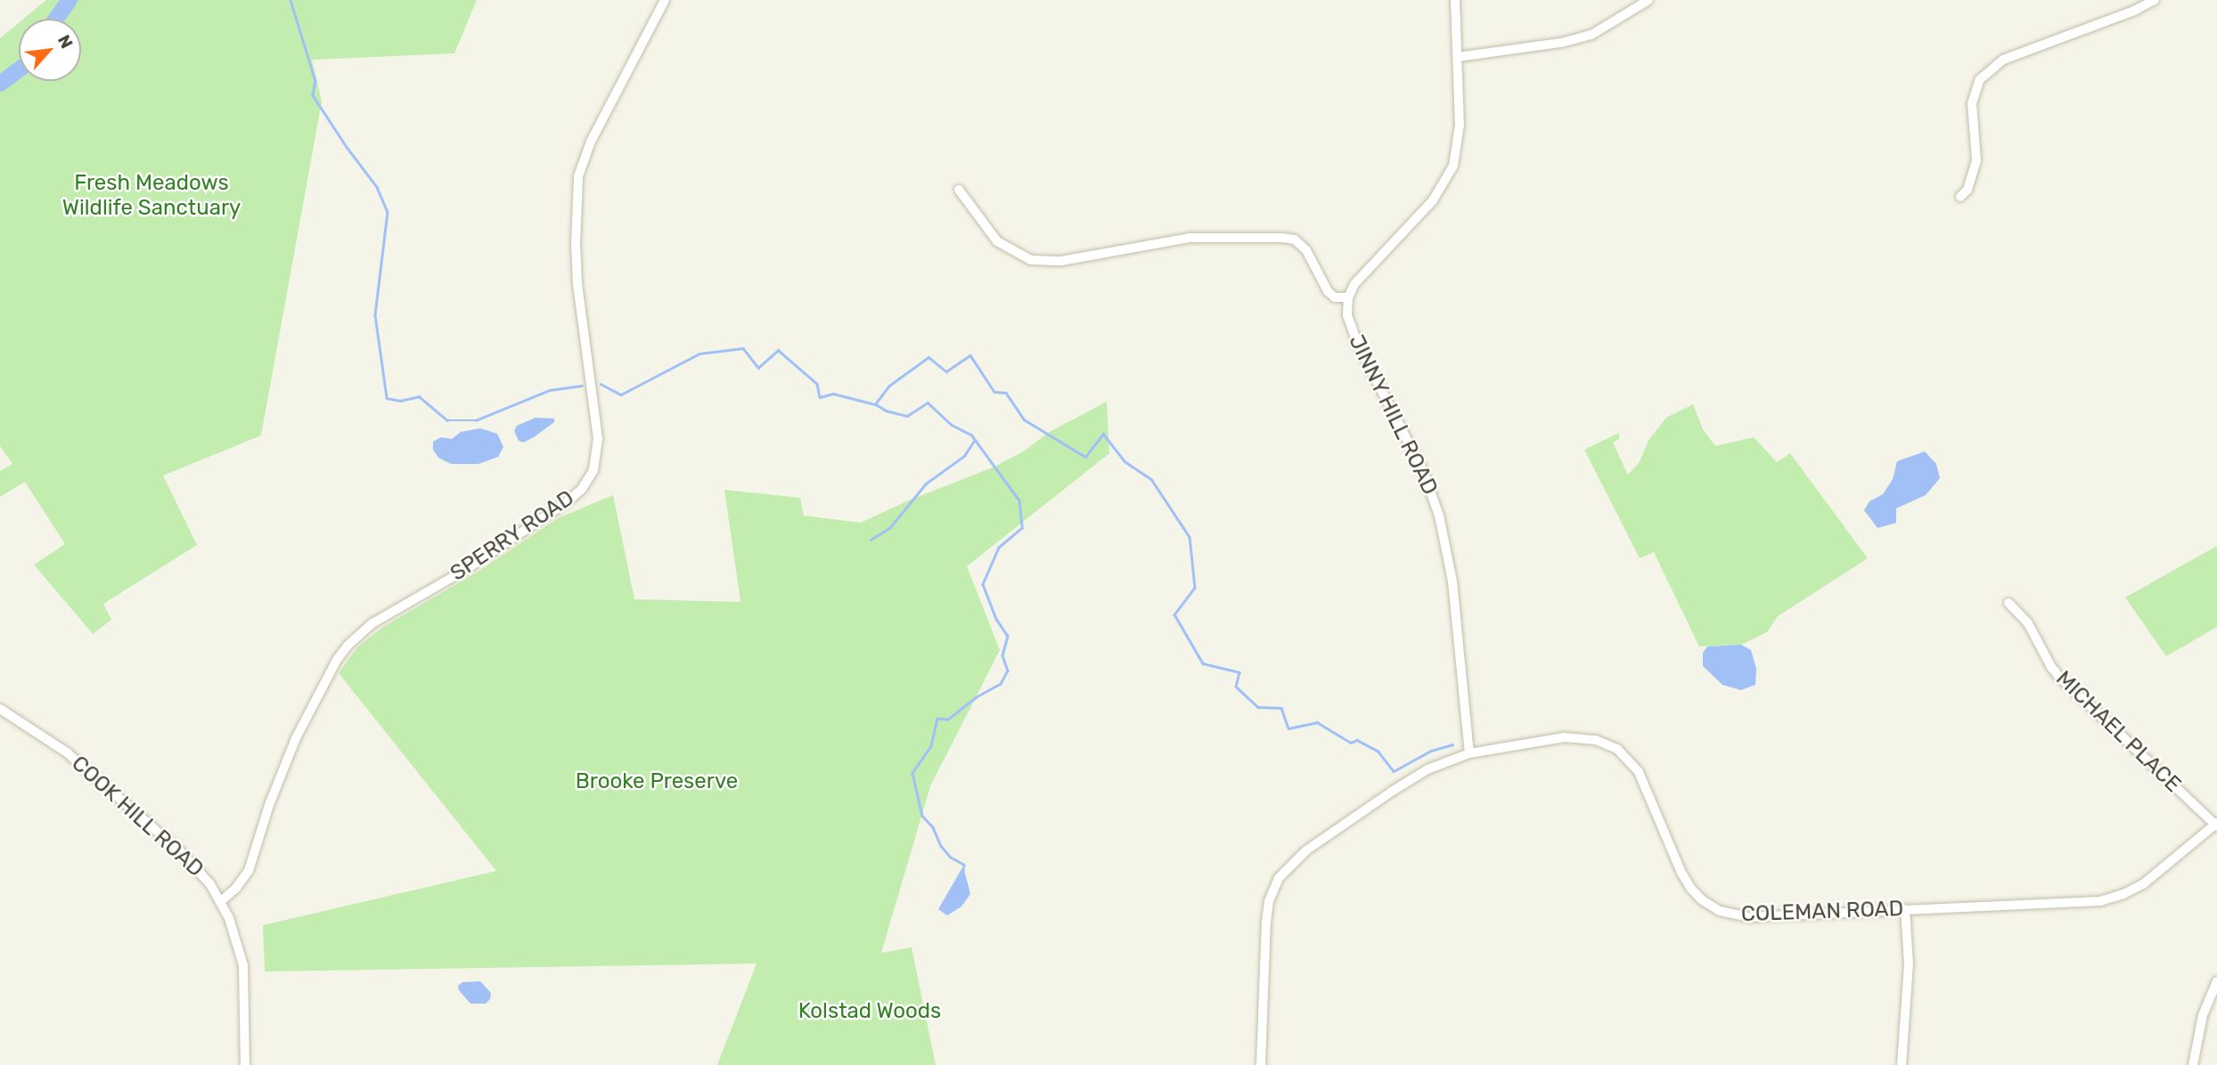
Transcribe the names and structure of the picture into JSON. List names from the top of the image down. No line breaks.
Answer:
{"streets":{"street":["JINNY HILL ROAD","SPERRY ROAD","MICHAEL PLACE","COOK HILL ROAD","COLEMAN ROAD"]},"crossings":[["JINNY HILL ROAD","COLEMAN ROAD"],["SPERRY ROAD","COOK HILL ROAD"],["MICHAEL PLACE","COLEMAN ROAD"]],"parks":["Fresh Meadows Wildlife Sanctuary","Brooke Preserve","Kolstad Woods"],"north":"top right"}
